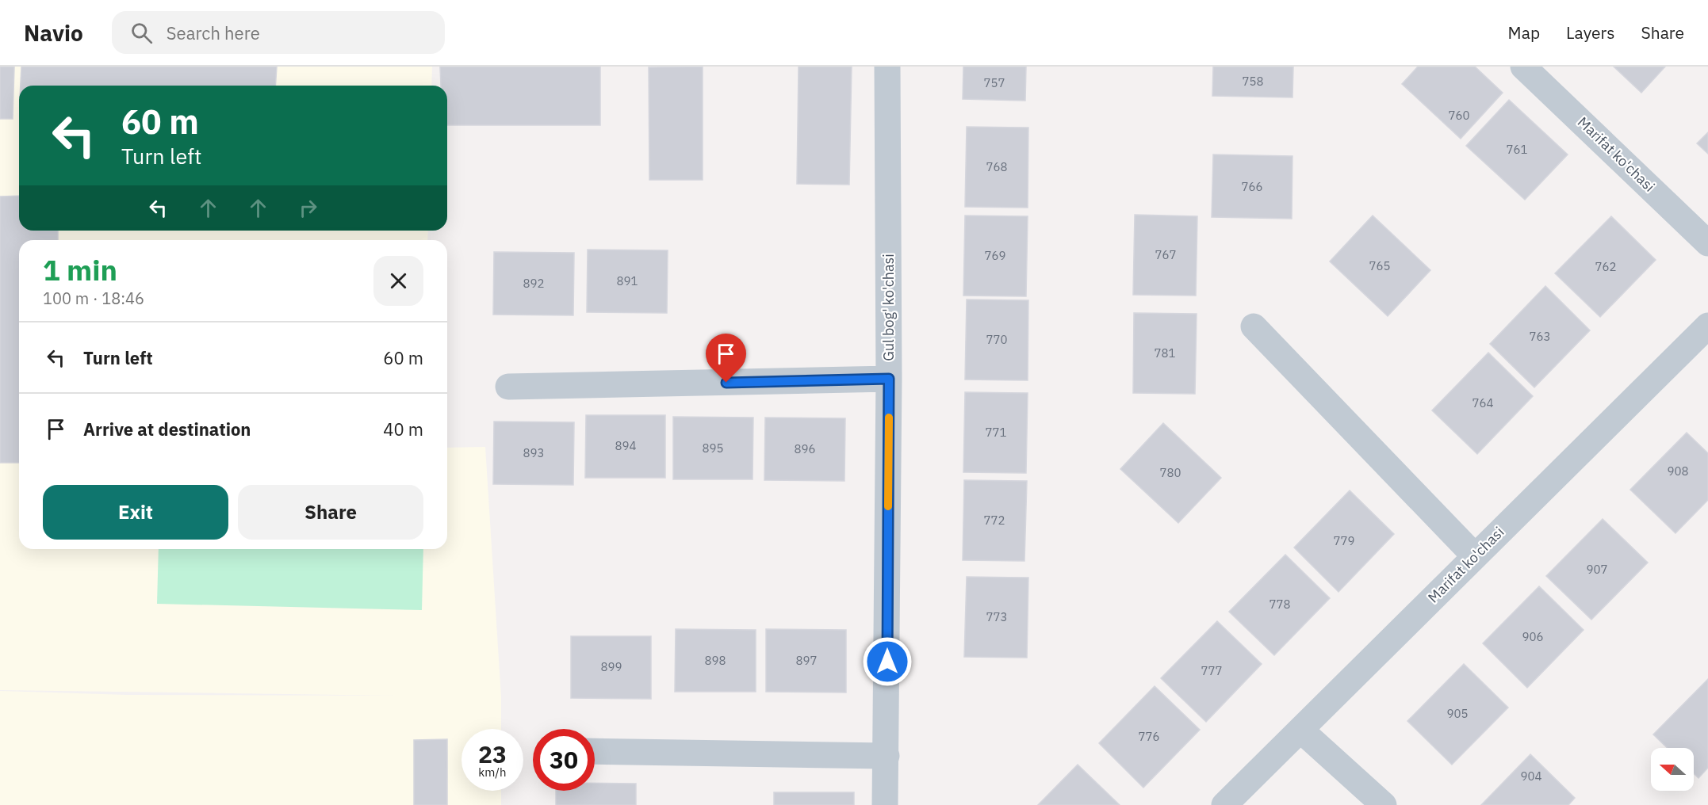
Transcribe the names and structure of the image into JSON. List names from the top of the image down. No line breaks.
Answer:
{"streets":{"street":["Marifat ko'chasi","Gul bog' ko'chasi"]},"house_numbers":["758","757","760","761","768","766","767","769","765","762","891","892","763","770","781","764","771","894","895","896","893","908","780","772","779","907","778","773","906","898","897","899","777","905","776","904"],"north":"left","page":{"header":"Navio","search":"Search here","nav":["Map","Layers","Share"],"turn":["60 m","Turn left"],"heading":["1 min","100 m · 18:46"],"list":[{"name":"Turn left","value":"60 m"},{"name":"Arrive at destination","value":"40 m"}],"buttons":["Exit","Share"],"speed":"23 km/h","limit":"30"}}
